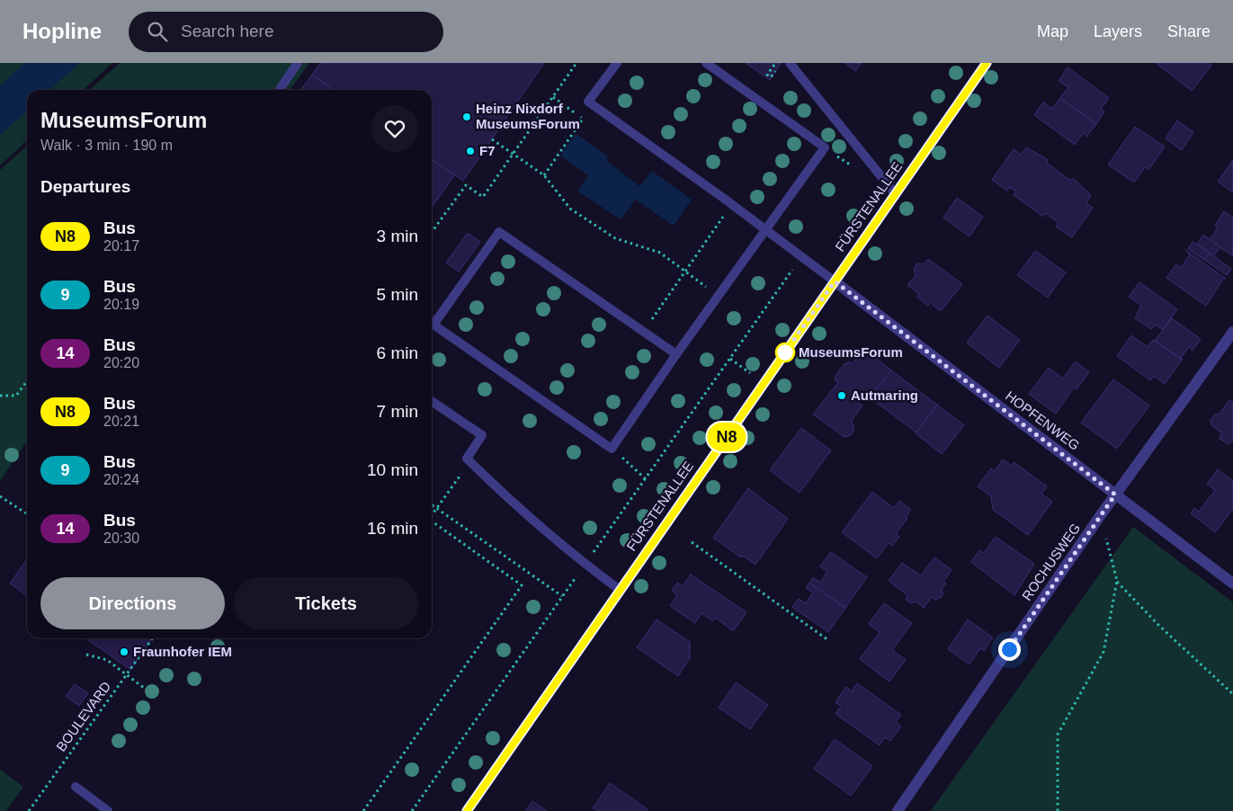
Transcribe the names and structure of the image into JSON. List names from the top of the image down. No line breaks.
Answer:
{"streets":{"street":["FÜRSTENALLEE","HOPFENWEG","ROCHUSWEG"],"path":["BOULEVARD"]},"crossings":[["FÜRSTENALLEE","HOPFENWEG"],["HOPFENWEG","ROCHUSWEG"]],"places":["Heinz Nixdorf MuseumsForum","F7","MuseumsForum","Autmaring","Fraunhofer IEM"],"lines":["bus line N8"],"page":{"header":"Hopline","search":"Search here","nav":["Map","Layers","Share"],"on_map":"N8","heading":[["MuseumsForum","Walk · 3 min · 190 m"],"Departures"],"list":[{"mark":"N8","name":"Bus","note":"20:17","value":"3 min"},{"mark":"9","name":"Bus","note":"20:19","value":"5 min"},{"mark":"14","name":"Bus","note":"20:20","value":"6 min"},{"mark":"N8","name":"Bus","note":"20:21","value":"7 min"},{"mark":"9","name":"Bus","note":"20:24","value":"10 min"},{"mark":"14","name":"Bus","note":"20:30","value":"16 min"}],"buttons":["Directions","Tickets"]}}
